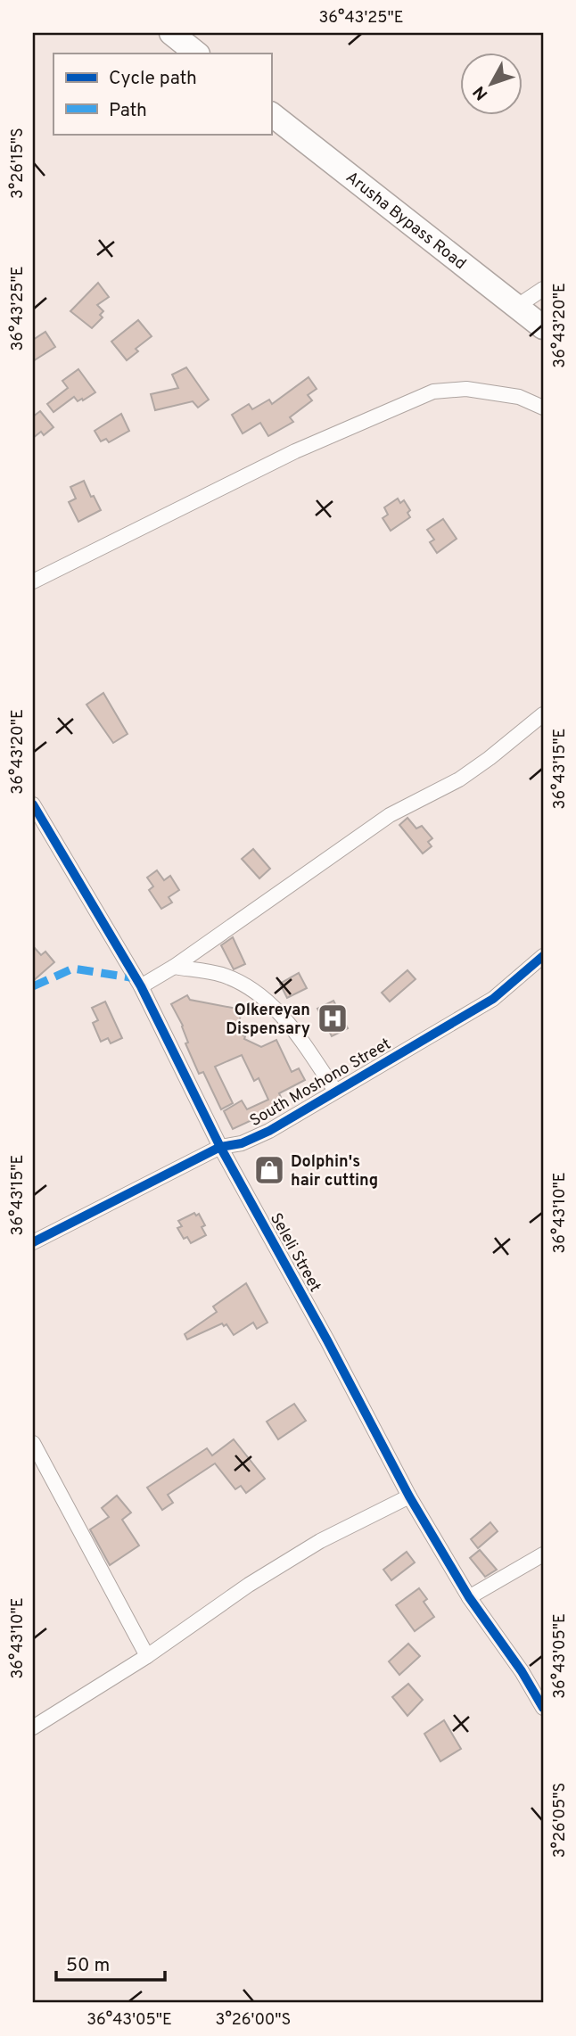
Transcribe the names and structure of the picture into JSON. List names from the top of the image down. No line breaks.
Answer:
{"streets":{"main road":["Arusha Bypass Road"],"street":["South Moshono Street","Seleli Street"]},"crossings":[["South Moshono Street","Seleli Street"]],"places":{"hospital":["Olkereyan Dispensary"],"shop":["Dolphin's hair cutting"]},"legend":["Cycle path","Path"],"scale_bar":"50 m","north":"bottom left","coordinates":["36°43'25\"E","3°26'15\"S","36°43'20\"E","36°43'15\"E","36°43'10\"E","36°43'05\"E","3°26'05\"S","3°26'00\"S"]}
